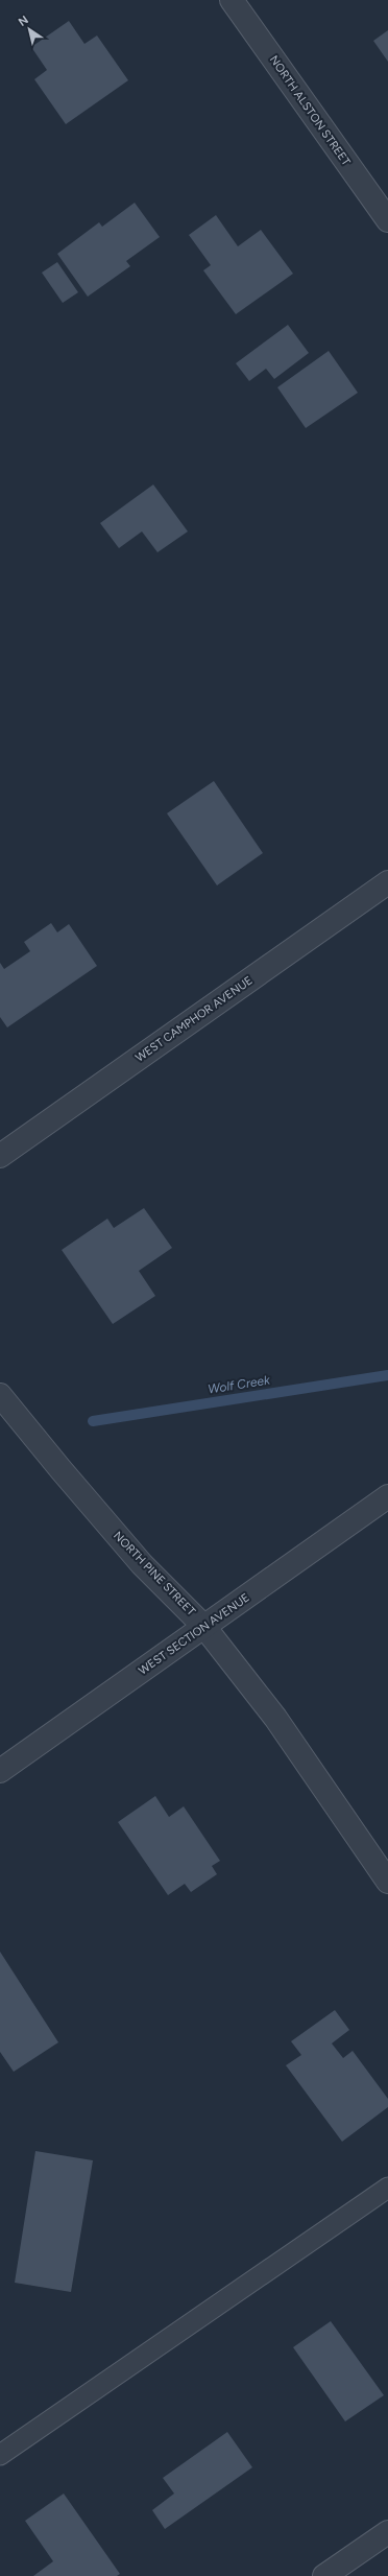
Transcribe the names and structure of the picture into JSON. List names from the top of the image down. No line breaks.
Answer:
{"streets":{"street":["NORTH ALSTON STREET","WEST CAMPHOR AVENUE","NORTH PINE STREET","WEST SECTION AVENUE"]},"crossings":[["NORTH PINE STREET","WEST SECTION AVENUE"]],"water":["Wolf Creek"],"north":"top left"}
